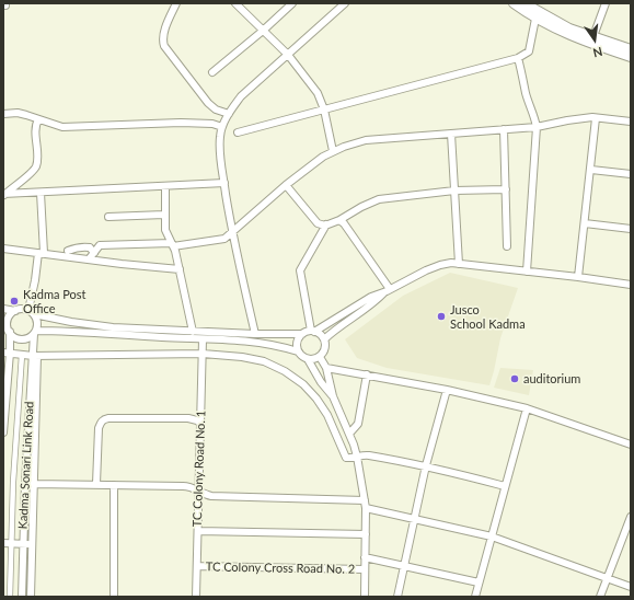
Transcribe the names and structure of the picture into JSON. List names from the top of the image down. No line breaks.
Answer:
{"streets":{"street":["Kadma Sonari Link Road","TC Colony Road No. 1","TC Colony Cross Road No. 2"]},"crossings":[["TC Colony Road No. 1","TC Colony Cross Road No. 2"]],"places":["Kadma Post Office","Jusco School Kadma","auditorium"],"north":"bottom"}
